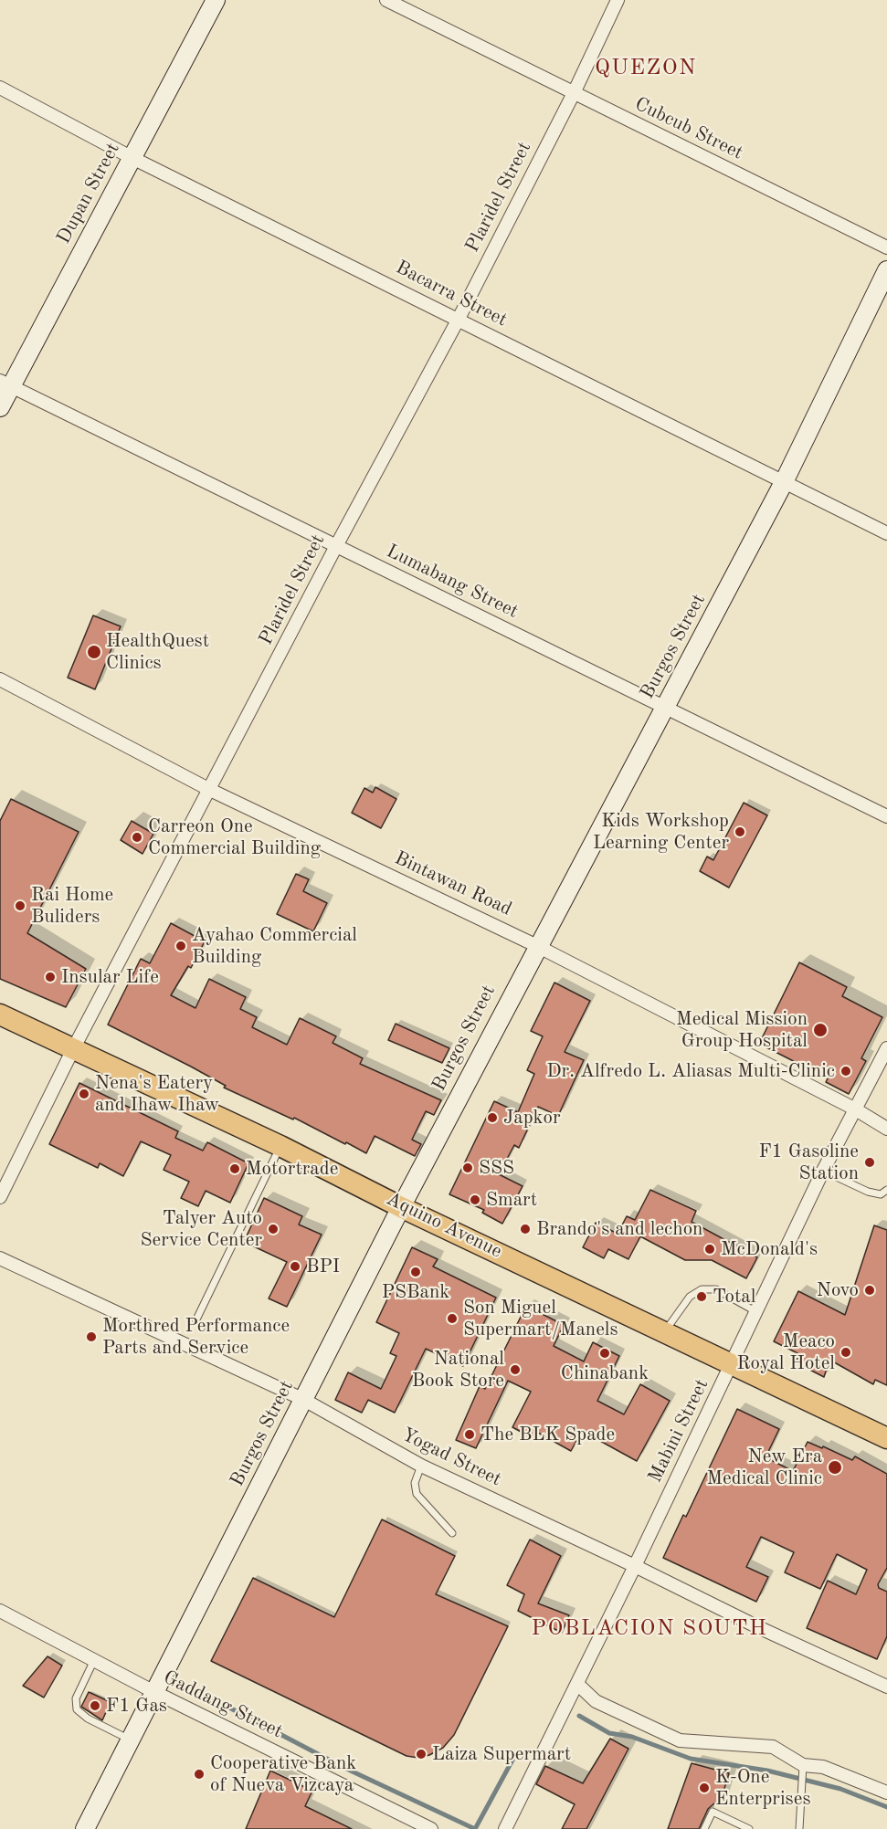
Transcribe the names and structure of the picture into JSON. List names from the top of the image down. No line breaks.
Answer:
{"streets":{"main road":["Aquino Avenue"],"street":["Cubcub Street","Dupan Street","Plaridel Street","Bacarra Street","Lumabang Street","Burgos Street","Bintawan Road","Mabini Street","Yogad Street","Gaddang Street"]},"crossings":[["Cubcub Street","Plaridel Street"],["Dupan Street","Bacarra Street"],["Dupan Street","Lumabang Street"],["Plaridel Street","Bacarra Street"],["Plaridel Street","Lumabang Street"],["Plaridel Street","Bintawan Road"],["Plaridel Street","Aquino Avenue"],["Bacarra Street","Burgos Street"],["Lumabang Street","Burgos Street"],["Burgos Street","Bintawan Road"],["Burgos Street","Aquino Avenue"],["Burgos Street","Yogad Street"],["Burgos Street","Gaddang Street"],["Bintawan Road","Mabini Street"],["Aquino Avenue","Mabini Street"],["Mabini Street","Yogad Street"]],"districts":["QUEZON","POBLACION SOUTH"],"places":["HealthQuest Clinics","Kids Workshop Learning Center","Carreon One Commercial Building","Rai Home Buliders","Ayahao Commercial Building","Insular Life","Medical Mission Group Hospital","Dr. Alfredo L. Aliasas Multi-Clinic","Nena's Eatery and Ihaw Ihaw","Japkor","F1 Gasoline Station","SSS","Motortrade","Smart","Talyer Auto Service Center","Brando's and lechon","McDonald's","BPI","PSBank","Novo","Total","Son Miguel Supermart/Manels","Morthred Performance Parts and Service","Meaco Royal Hotel","Chinabank","National Book Store","The BLK Spade","New Era Medical Clinic","F1 Gas","Laiza Supermart","Cooperative Bank of Nueva Vizcaya","K-One Enterprises"]}
